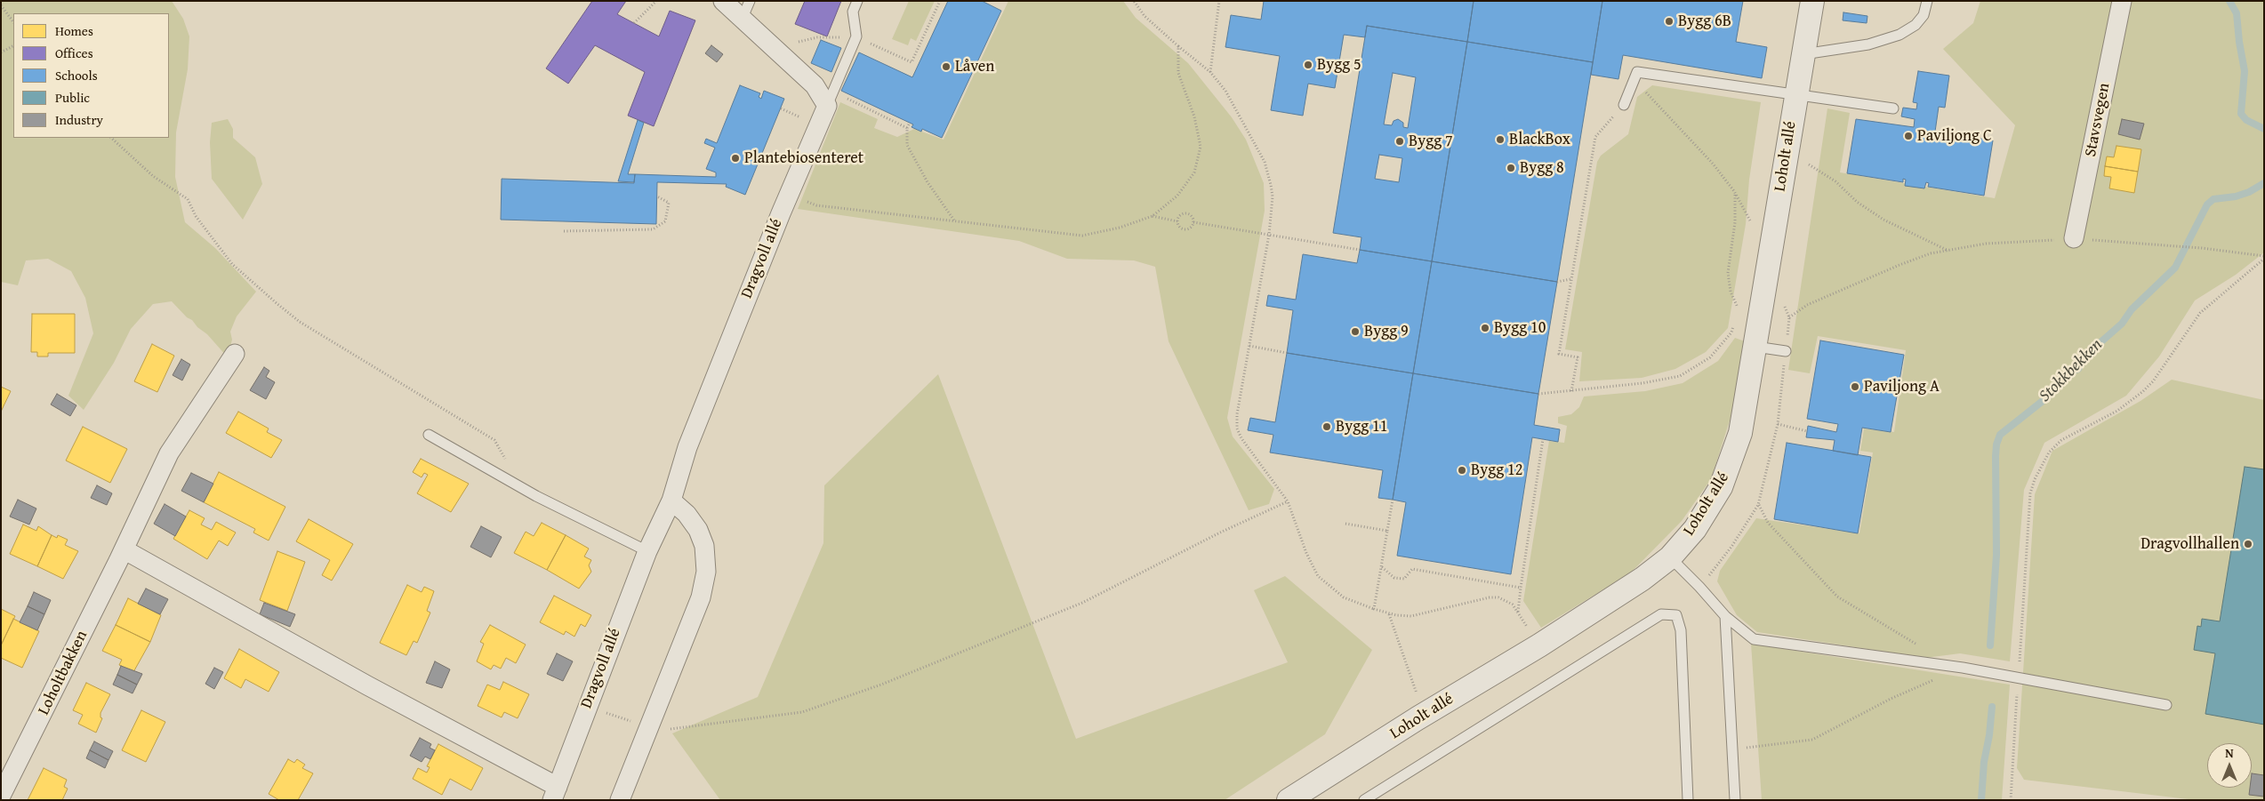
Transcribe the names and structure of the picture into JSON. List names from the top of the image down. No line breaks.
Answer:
{"streets":{"street":["Stavsvegen","Loholt allé","Dragvoll allé","Loholtbakken"]},"crossings":[["Dragvoll allé","Loholtbakken"]],"water":["Stokkbekken"],"places":["Bygg 6B","Bygg 5","Låven","Paviljong C","BlackBox","Bygg 7","Plantebiosenteret","Bygg 8","Bygg 10","Bygg 9","Paviljong A","Bygg 11","Bygg 12","Dragvollhallen"],"legend":["Homes","Offices","Schools","Public","Industry"],"north":"top"}
